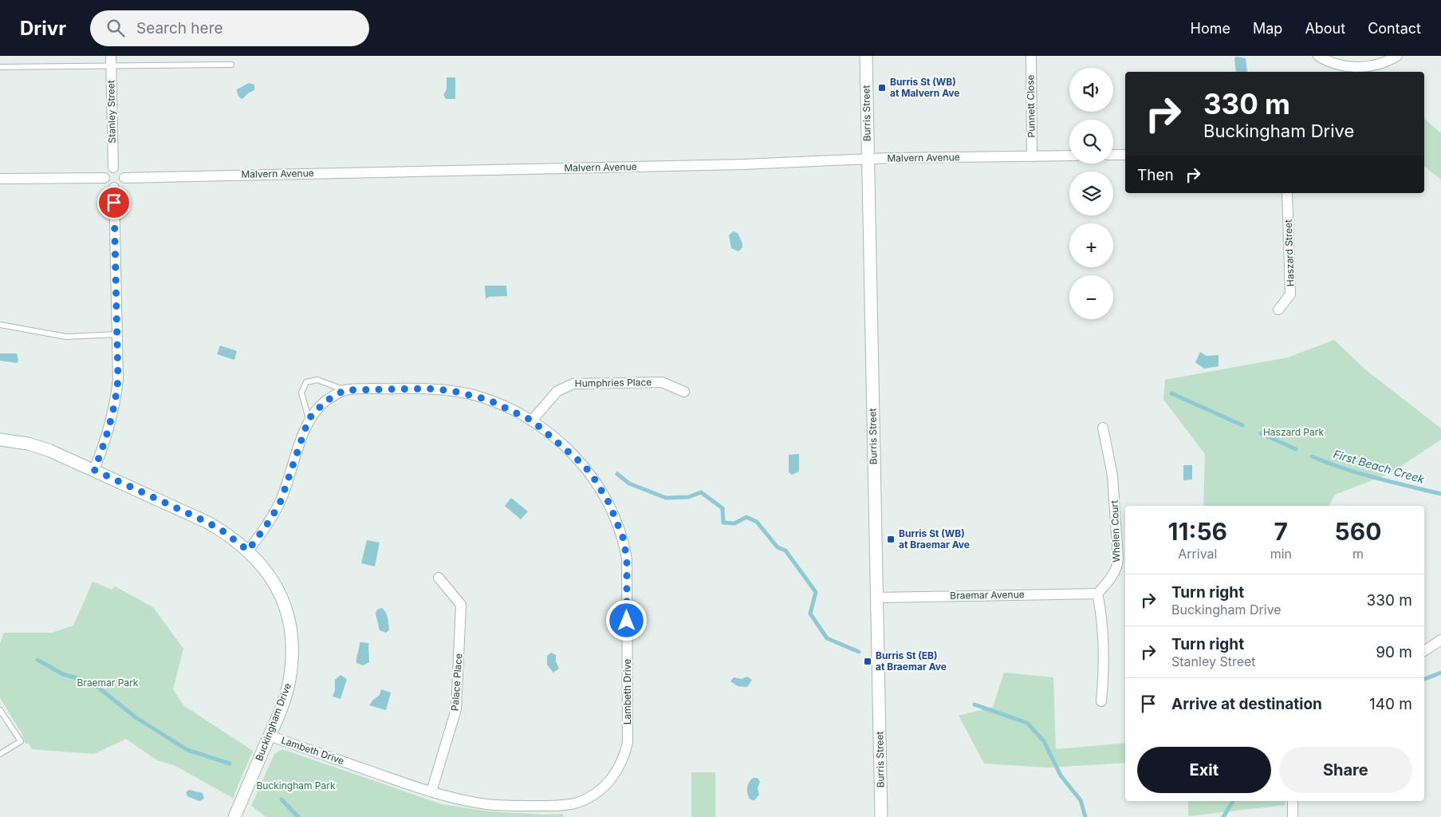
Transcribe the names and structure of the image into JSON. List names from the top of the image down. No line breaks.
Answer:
{"streets":{"street":["Punnett Close","Stanley Street","Burris Street","Malvern Avenue","Haszard Street","Humphries Place","Whelen Court","Braemar Avenue","Palace Place","Lambeth Drive","Buckingham Drive"]},"crossings":[["Punnett Close","Malvern Avenue"],["Stanley Street","Malvern Avenue"],["Burris Street","Malvern Avenue"],["Burris Street","Braemar Avenue"],["Humphries Place","Lambeth Drive"],["Whelen Court","Braemar Avenue"],["Palace Place","Lambeth Drive"],["Lambeth Drive","Buckingham Drive"]],"water":["First Beach Creek"],"parks":["Haszard Park","Braemar Park","Buckingham Park"],"places":{"transit":["Burris St (WB) at Malvern Ave","Burris St (WB) at Braemar Ave","Burris St (EB) at Braemar Ave"]},"page":{"header":"Drivr","search":"Search here","nav":["Home","Map","About","Contact"],"map_buttons":["+","−"],"turn":["330 m","Buckingham Drive"],"then":"Then","eta":["11:56","Arrival","7","min","560","m"],"list":[{"name":"Turn right","note":"Buckingham Drive","value":"330 m"},{"name":"Turn right","note":"Stanley Street","value":"90 m"},{"name":"Arrive at destination","value":"140 m"}],"buttons":["Exit","Share"]}}
